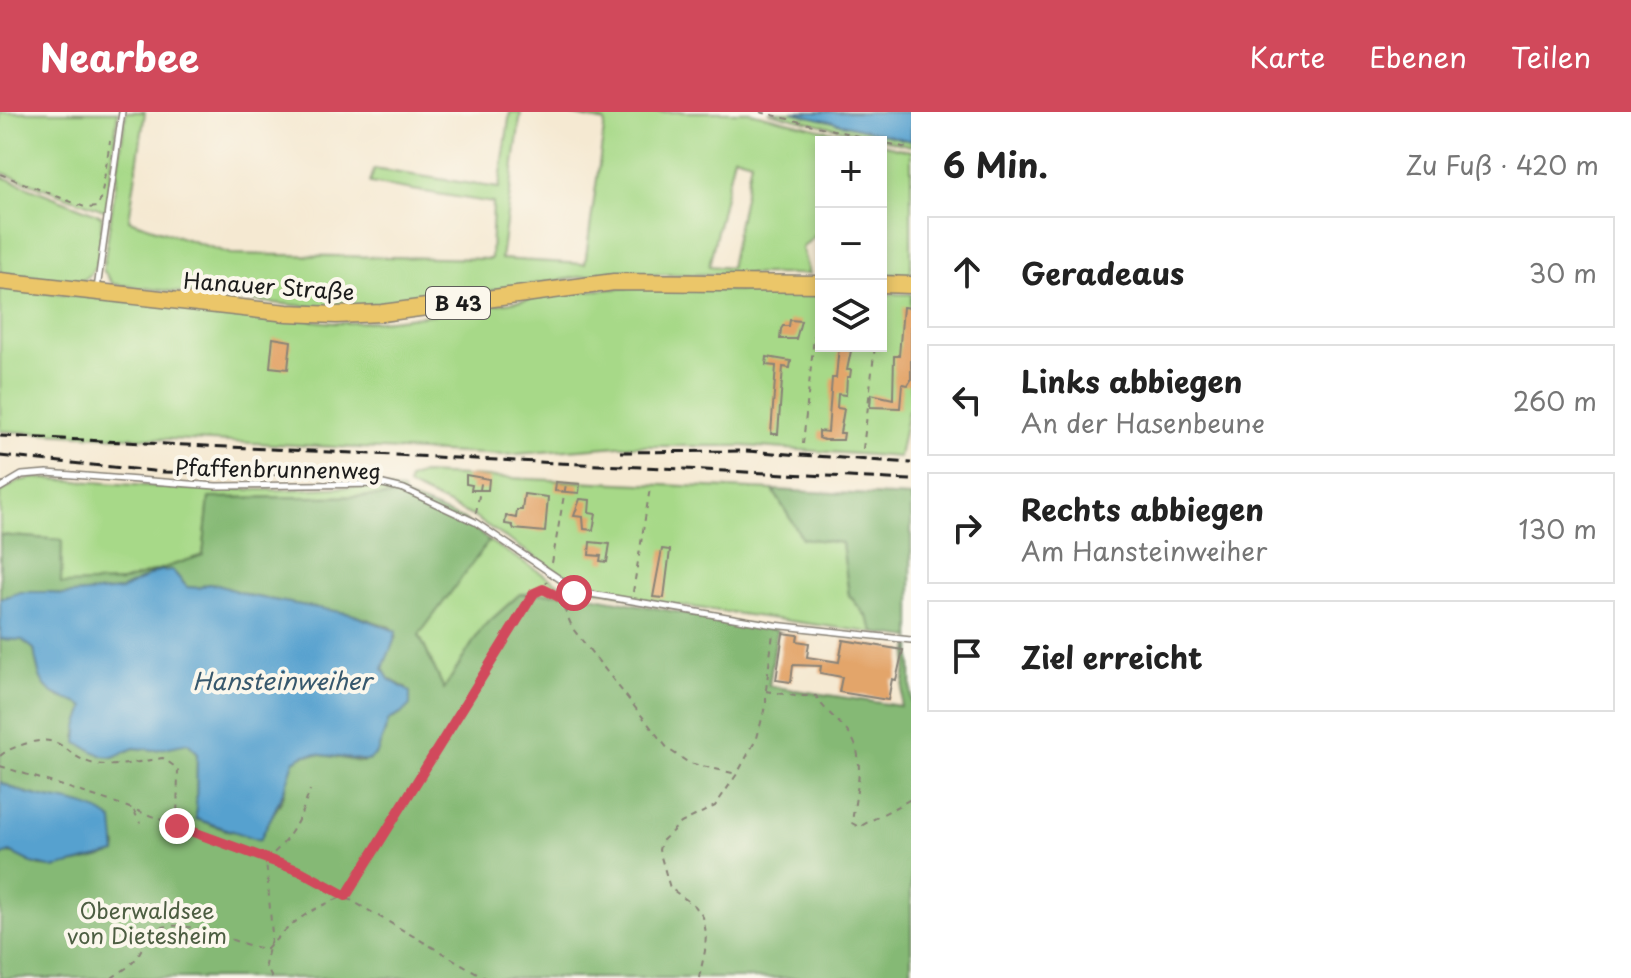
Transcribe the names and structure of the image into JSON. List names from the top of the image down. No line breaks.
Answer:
{"streets":{"main road":["Hanauer Straße","B 43"],"lane":["Pfaffenbrunnenweg"]},"water":["Hansteinweiher"],"parks":["Oberwaldsee von Dietesheim"],"page":{"header":"Nearbee","nav":["Karte","Ebenen","Teilen"],"heading":["6 Min.","Zu Fuß · 420 m"],"map_buttons":["+","−"],"list":[["Geradeaus","30 m"],["Links abbiegen","An der Hasenbeune","260 m"],["Rechts abbiegen","Am Hansteinweiher","130 m"],"Ziel erreicht"]}}
